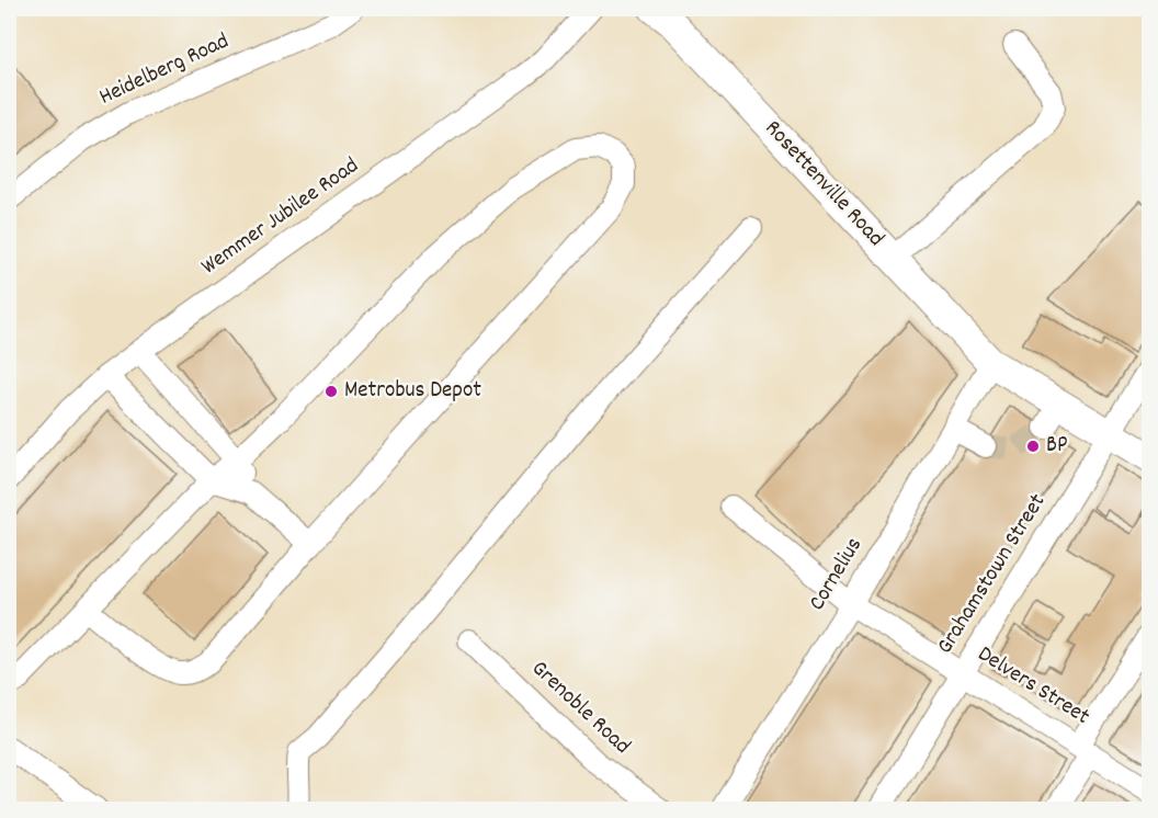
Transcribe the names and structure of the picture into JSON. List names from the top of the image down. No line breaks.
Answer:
{"streets":{"main road":["Rosettenville Road"],"street":["Heidelberg Road","Wemmer Jubilee Road","Cornelius","Grahamstown Street","Delvers Street","Grenoble Road"]},"crossings":[["Rosettenville Road","Cornelius"],["Rosettenville Road","Grahamstown Street"],["Cornelius","Delvers Street"],["Grahamstown Street","Delvers Street"]],"places":["Metrobus Depot","BP"]}
